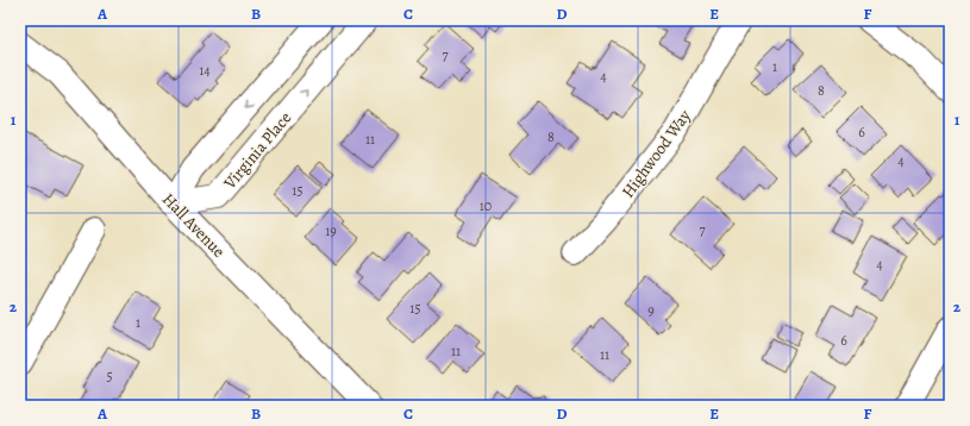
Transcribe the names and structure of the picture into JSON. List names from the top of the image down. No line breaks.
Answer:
{"streets":{"street":["Virginia Place","Highwood Way","Hall Avenue"]},"crossings":[["Virginia Place","Hall Avenue"]],"house_numbers":["7","1","14","4","8","6","8","11","4","15","10","7","19","4","15","9","1","6","11","11","5"],"grid":{"columns":["A","B","C","D","E","F"],"rows":["1","2"]}}
